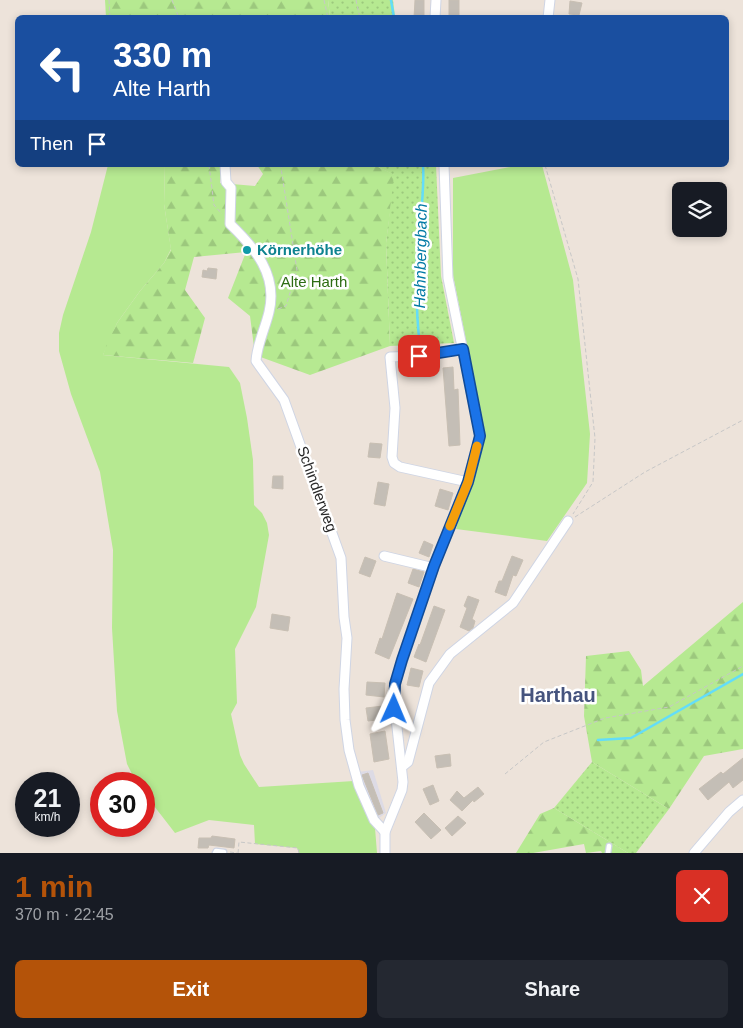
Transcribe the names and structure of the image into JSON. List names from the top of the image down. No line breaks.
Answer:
{"streets":{"street":["Schindlerweg"]},"districts":["Harthau"],"water":["Hahnbergbach"],"parks":["Alte Harth"],"places":["Körnerhöhe"],"page":{"turn":["330 m","Alte Harth"],"then":"Then","speed":"21 km/h","limit":"30","heading":["1 min","370 m · 22:45"],"buttons":["Exit","Share"]}}
